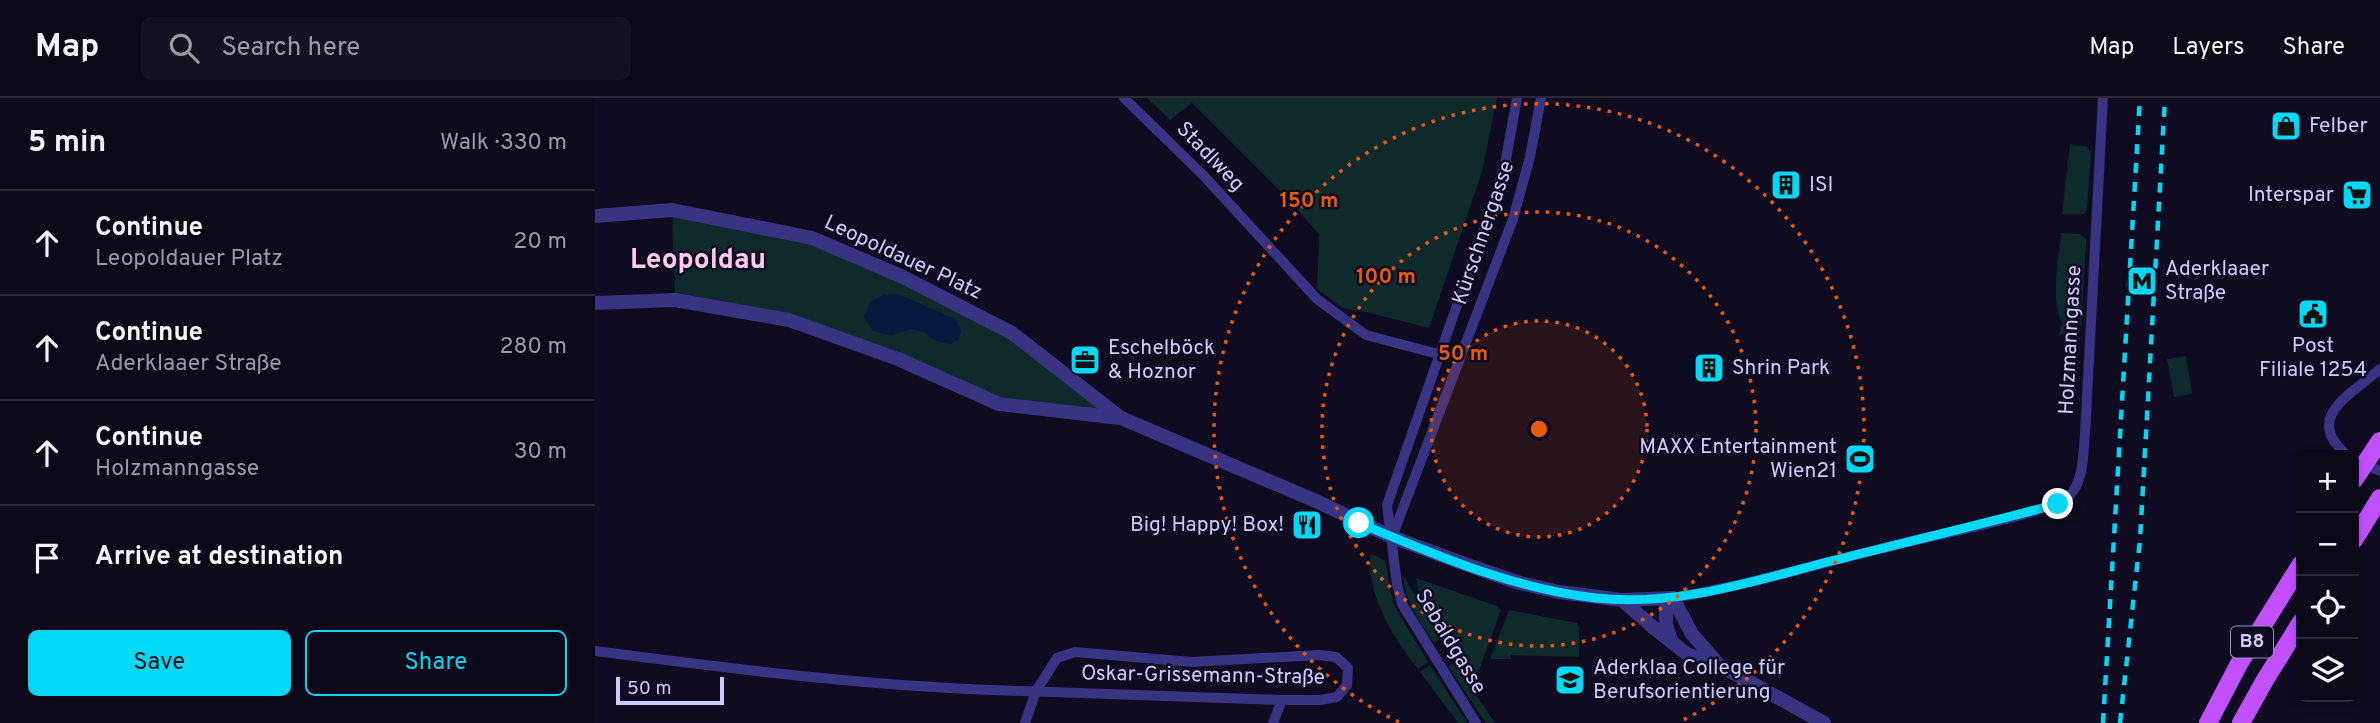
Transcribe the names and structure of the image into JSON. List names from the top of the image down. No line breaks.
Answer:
{"streets":{"main road":["B8"],"street":["Stadlweg","Kürschnergasse","Leopoldauer Platz","Holzmanngasse","Sebaldgasse","Oskar-Grissemann-Straße"]},"crossings":[["Stadlweg","Kürschnergasse"],["Kürschnergasse","Leopoldauer Platz"],["Kürschnergasse","Sebaldgasse"],["Leopoldauer Platz","Sebaldgasse"]],"districts":["Leopoldau"],"places":{"shop":["Felber"],"building":["ISI","Shrin Park"],"supermarket":["Interspar"],"metro station":["Aderklaaer Straße"],"public building":["Post Filiale 1254"],"office":["Eschelböck & Hoznor"],"sports":["MAXX Entertainment Wien21"],"restaurant":["Big! Happy! Box!"],"school or university":["Aderklaa College für Berufsorientierung"]},"scale_bar":"50 m","page":{"header":"Map","search":"Search here","nav":["Map","Layers","Share"],"heading":["5 min","Walk · 330 m"],"list":[["Continue","Leopoldauer Platz","20 m"],["Continue","Aderklaaer Straße","280 m"],["Continue","Holzmanngasse","30 m"],"Arrive at destination"],"map_buttons":["+","−"],"buttons":["Save","Share"],"scale":"50 m"},"rings":["150 m","100 m","50 m"]}
